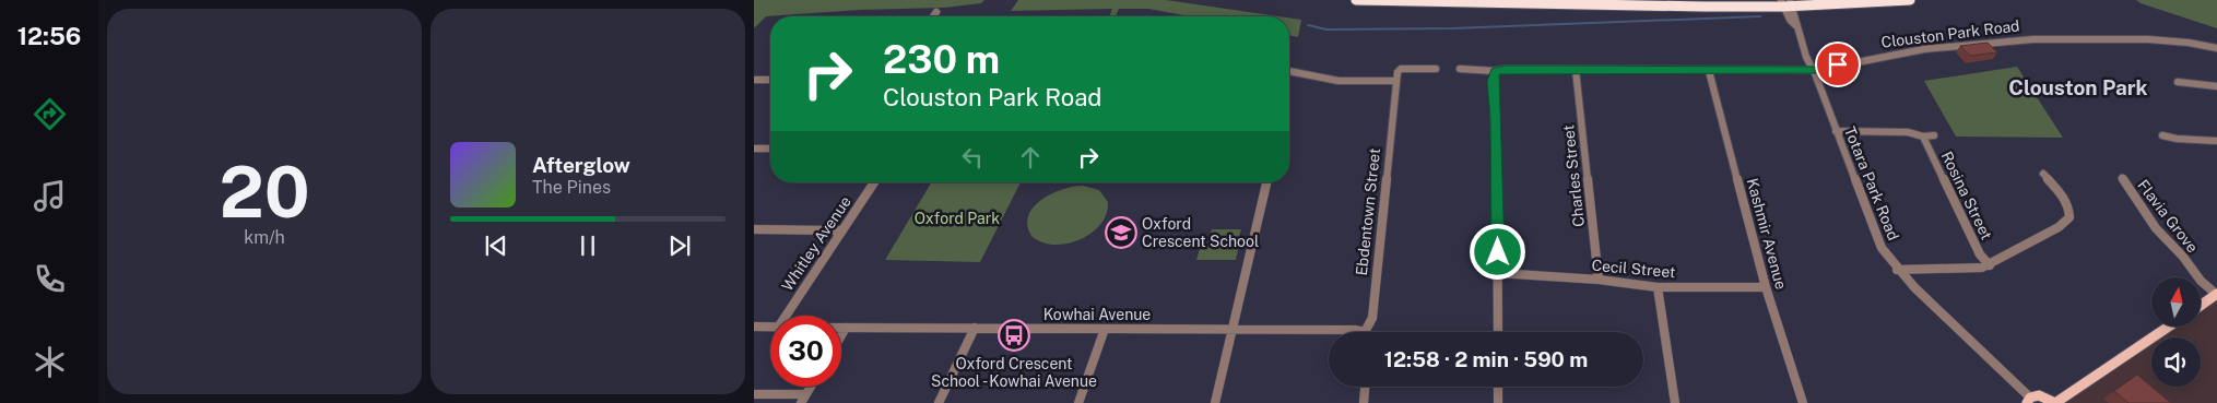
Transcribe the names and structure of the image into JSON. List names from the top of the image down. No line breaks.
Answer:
{"streets":{"street":["Clouston Park Road","Charles Street","Totara Park Road","Rosina Street","Ebdentown Street","Flavia Grove","Kashmir Avenue","Whitley Avenue","Cecil Street","Kowhai Avenue"]},"crossings":[["Clouston Park Road","Charles Street"],["Clouston Park Road","Totara Park Road"],["Clouston Park Road","Kashmir Avenue"],["Charles Street","Cecil Street"],["Totara Park Road","Rosina Street"],["Ebdentown Street","Kowhai Avenue"],["Kashmir Avenue","Cecil Street"]],"districts":["Clouston Park"],"parks":["Oxford Park"],"places":{"school or university":["Oxford Crescent School"],"bus stop":["Oxford Crescent School - Kowhai Avenue"]},"north":"top","page":{"tabs":"12:56","tile":["20","km/h"],"turn":["230 m","Clouston Park Road"],"song":["Afterglow","The Pines"],"limit":"30","trip":"12:58 · 2 min · 590 m"}}
